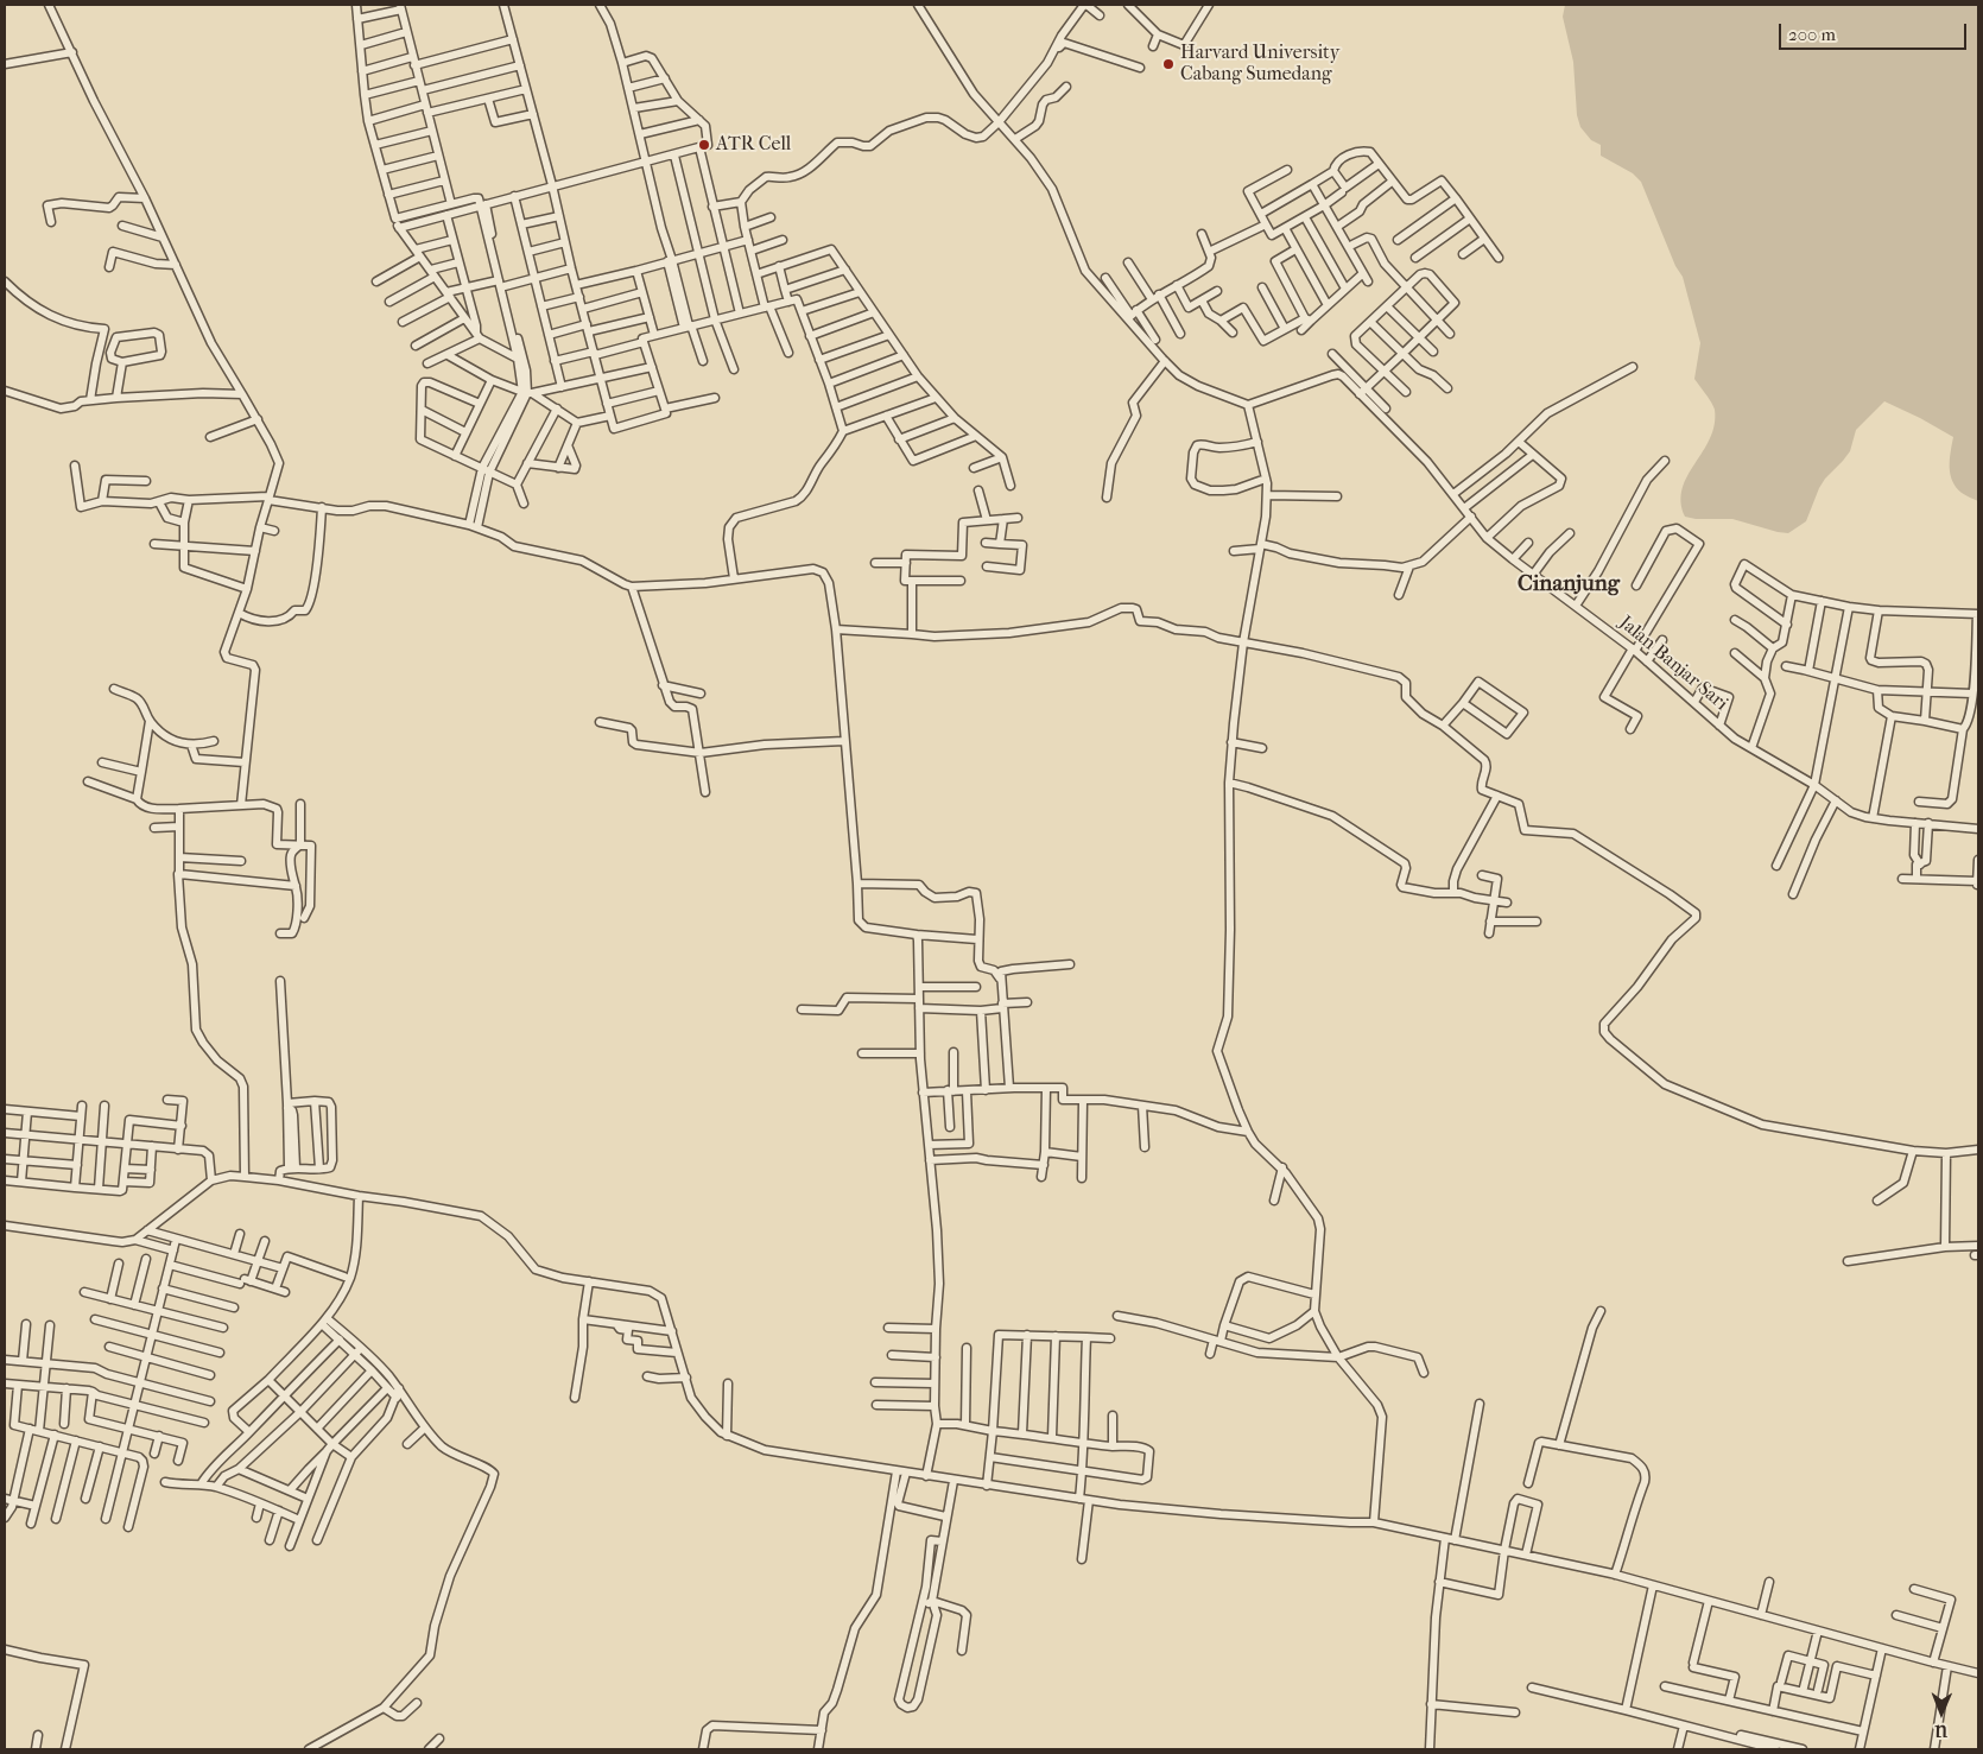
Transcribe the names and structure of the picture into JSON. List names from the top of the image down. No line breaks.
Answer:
{"streets":{"street":["Jalan Banjar Sari"]},"districts":["Cinanjung"],"places":["Harvard University Cabang Sumedang","ATR Cell"],"scale_bar":"200 m","north":"bottom"}
